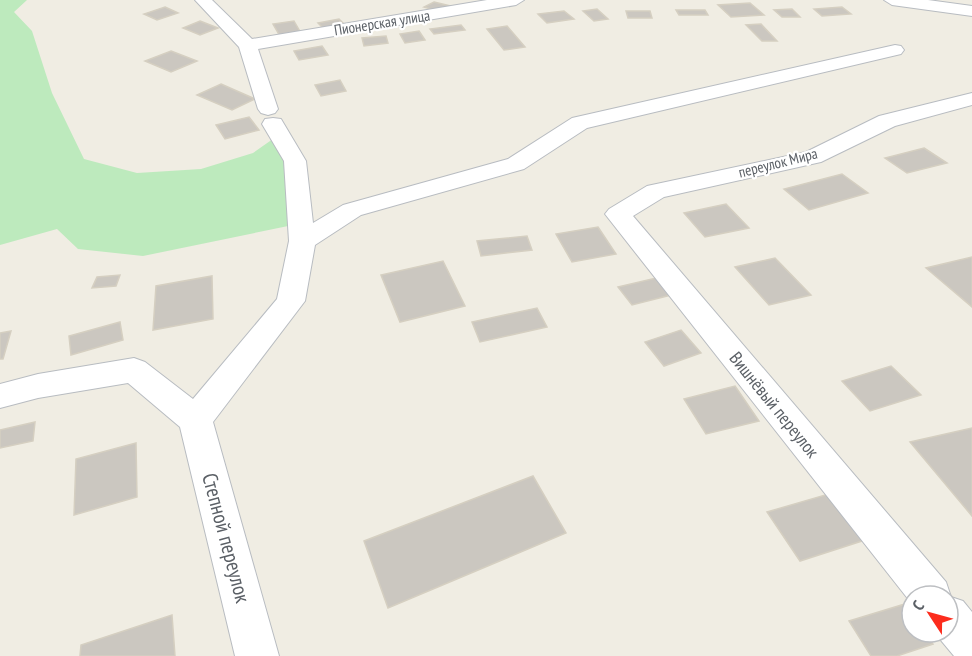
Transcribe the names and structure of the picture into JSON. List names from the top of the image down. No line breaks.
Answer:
{"streets":{"street":["Пионерская улица","переулок Мира","Вишнёвый переулок","Степной переулок"]},"crossings":[["переулок Мира","Вишнёвый переулок"]],"north":"top left"}
